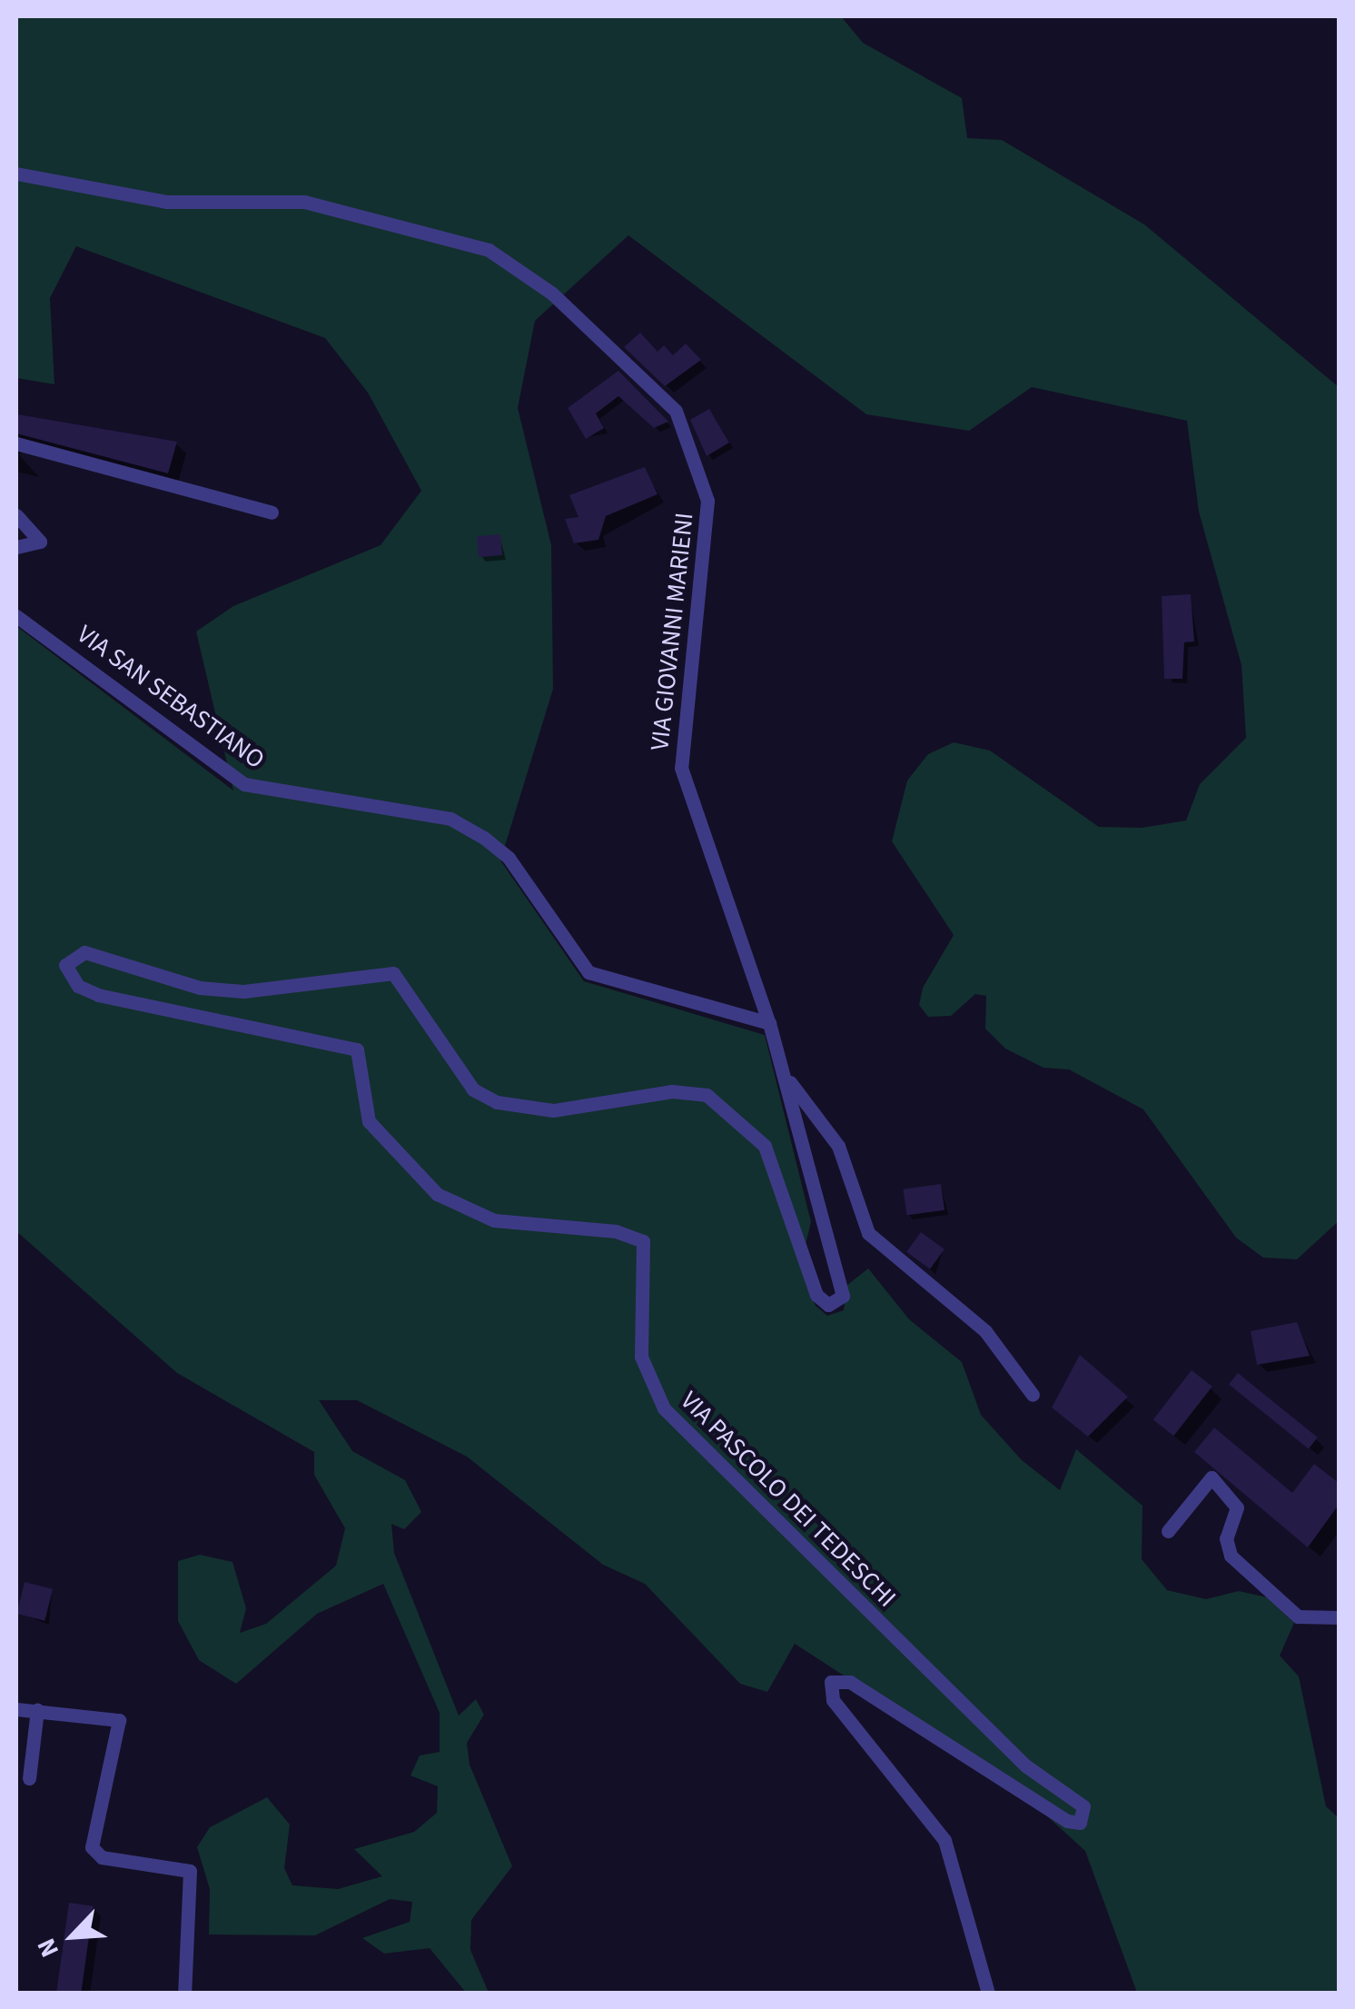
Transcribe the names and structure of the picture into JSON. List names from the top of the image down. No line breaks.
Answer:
{"streets":{"street":["VIA GIOVANNI MARIENI","VIA SAN SEBASTIANO","VIA PASCOLO DEI TEDESCHI"]},"crossings":[["VIA GIOVANNI MARIENI","VIA SAN SEBASTIANO"],["VIA GIOVANNI MARIENI","VIA PASCOLO DEI TEDESCHI"]],"north":"bottom left"}
